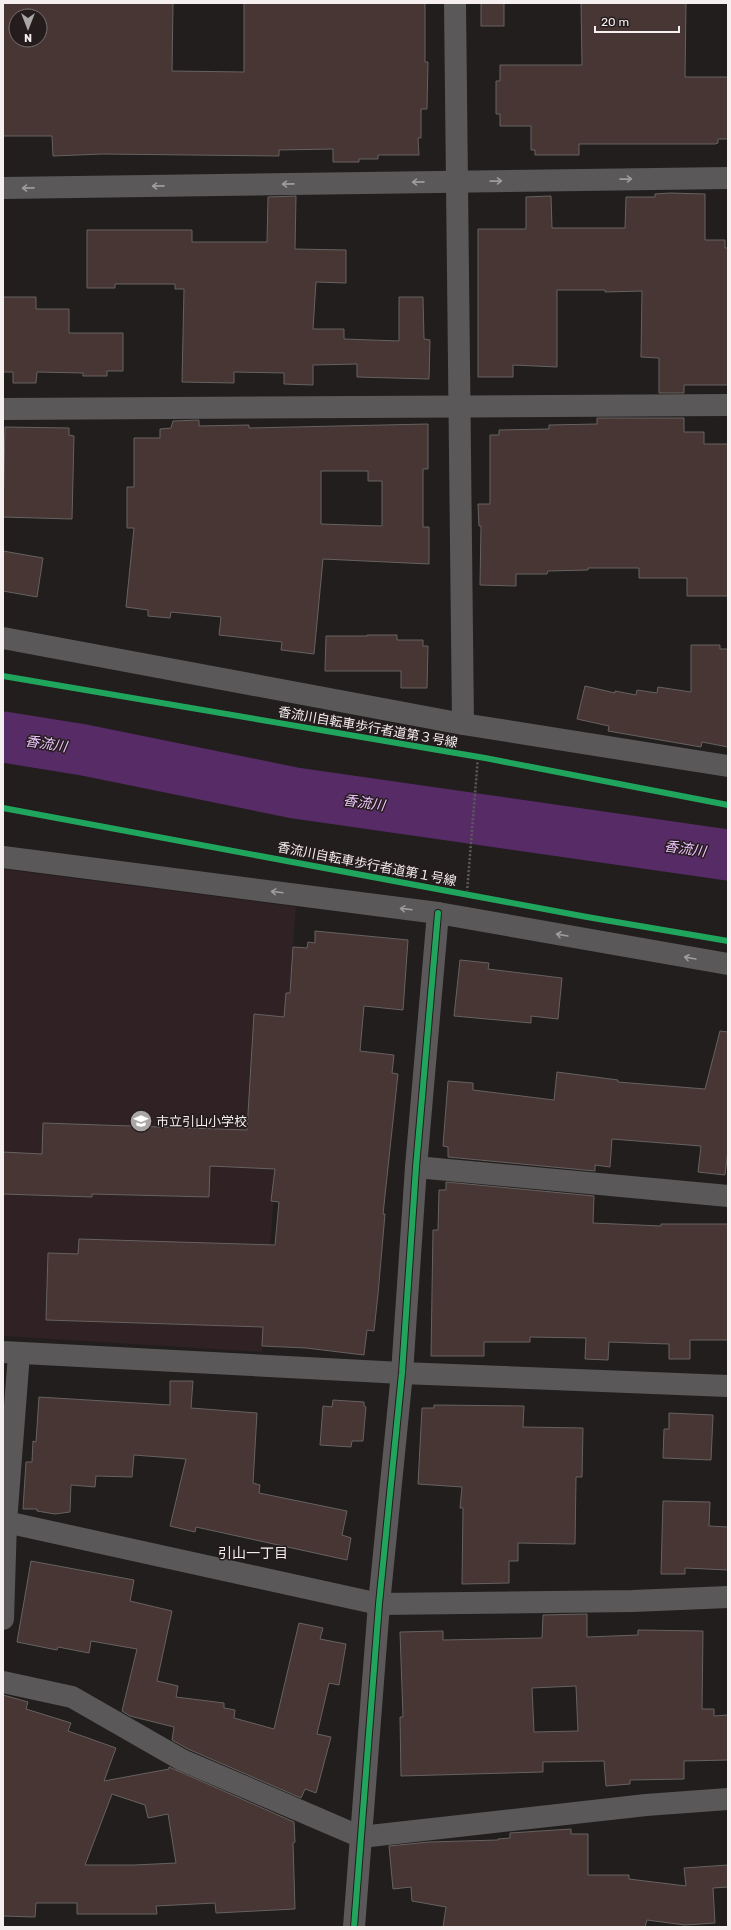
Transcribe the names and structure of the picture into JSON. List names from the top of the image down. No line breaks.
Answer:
{"streets":{"cycle path":["香流川自転車歩行者道第３号線","香流川自転車歩行者道第１号線"]},"crossings":[["香流川自転車歩行者道第３号線","香流川自転車歩行者道第１号線"]],"districts":["引山一丁目"],"water":["香流川"],"places":{"school or university":["市立引山小学校"]},"scale_bar":"20 m","north":"bottom"}
